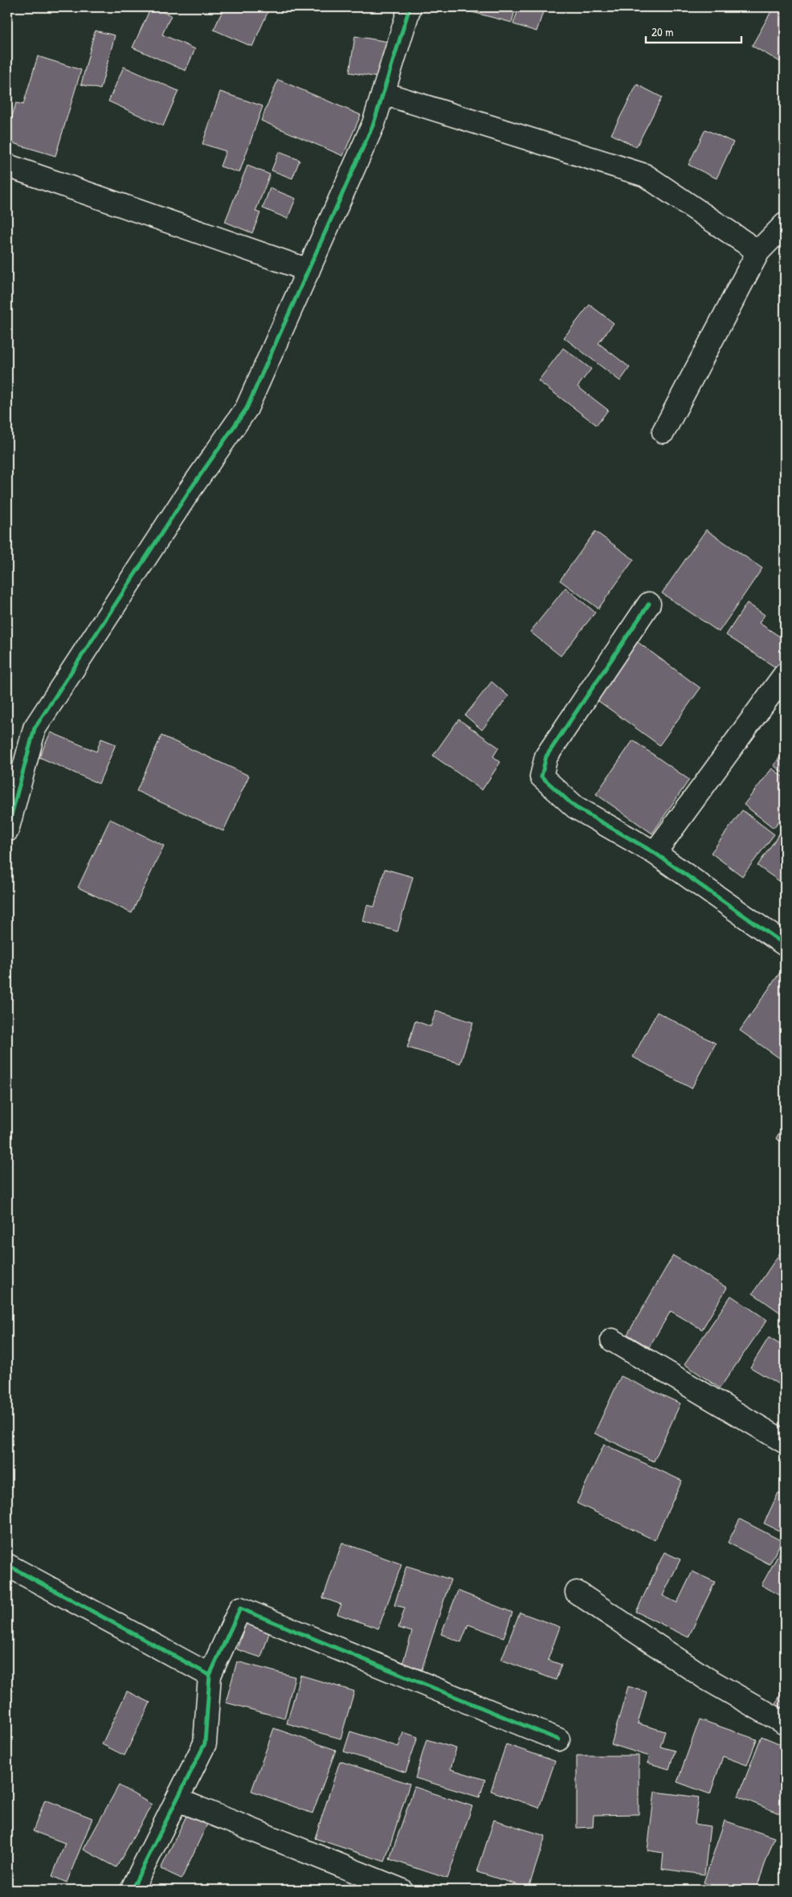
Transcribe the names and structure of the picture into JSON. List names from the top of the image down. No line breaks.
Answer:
{"scale_bar":"20 m"}
